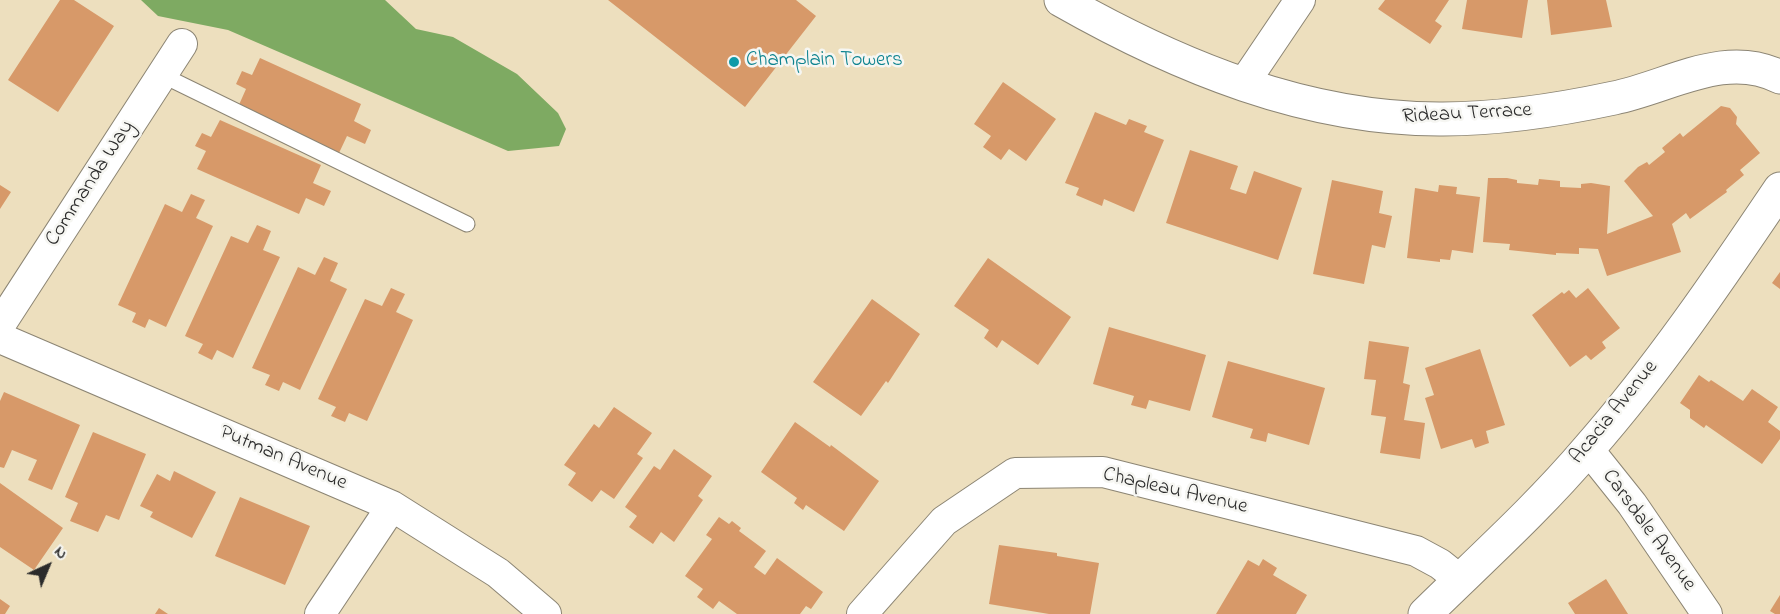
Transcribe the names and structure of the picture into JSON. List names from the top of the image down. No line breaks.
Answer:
{"streets":{"street":["Rideau Terrace","Commanda Way","Acacia Avenue","Putman Avenue","Chapleau Avenue","Carsdale Avenue"]},"crossings":[["Acacia Avenue","Chapleau Avenue"],["Acacia Avenue","Carsdale Avenue"]],"places":["Champlain Towers"],"north":"top right"}
